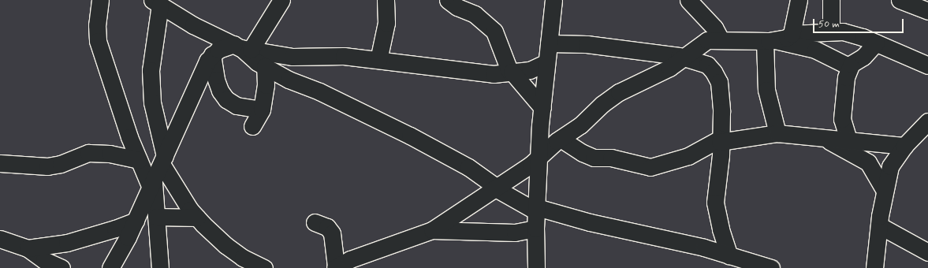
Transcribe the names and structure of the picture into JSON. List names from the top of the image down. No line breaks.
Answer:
{"scale_bar":"50 m"}
